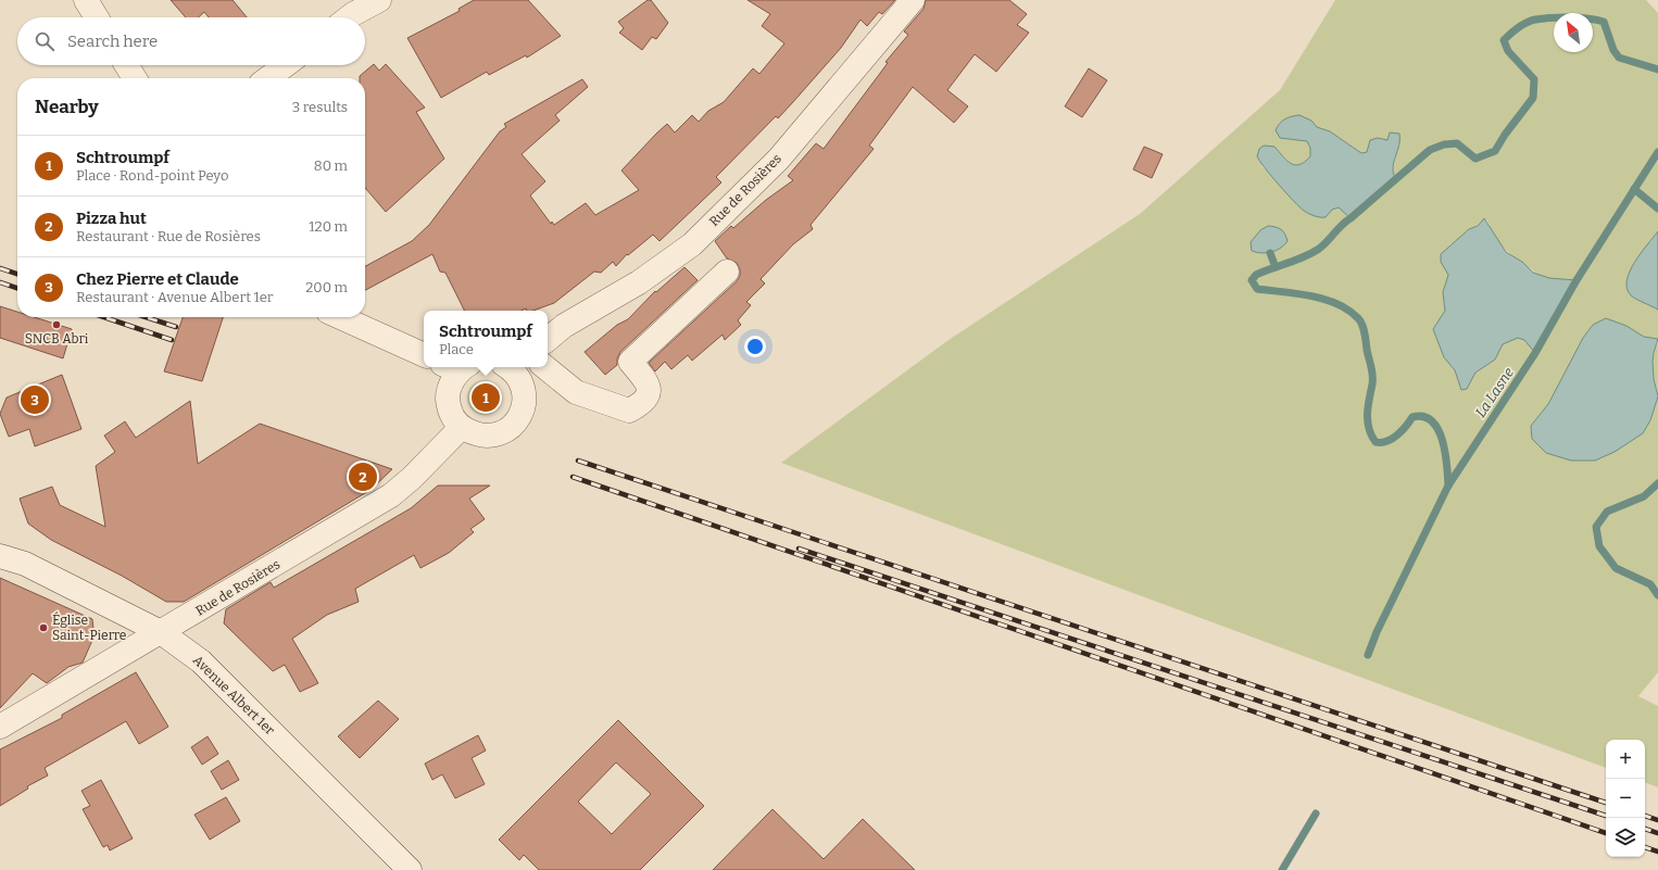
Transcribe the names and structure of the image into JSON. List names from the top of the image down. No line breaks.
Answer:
{"streets":{"street":["Rue de Rosières","Avenue Albert 1er"]},"crossings":[["Rue de Rosières","Avenue Albert 1er"]],"water":["La Lasne"],"places":["SNCB Abri","Église Saint-Pierre"],"north":"top left","page":{"search":"Search here","heading":["Nearby","3 results"],"list":[{"mark":"1","name":"Schtroumpf","note":"Place · Rond-point Peyo","value":"80 m"},{"mark":"2","name":"Pizza hut","note":"Restaurant · Rue de Rosières","value":"120 m"},{"mark":"3","name":"Chez Pierre et Claude","note":"Restaurant · Avenue Albert 1er","value":"200 m"}],"popup":["Schtroumpf","Place"],"pins":["1","3","2"],"map_buttons":["+","−"]}}
